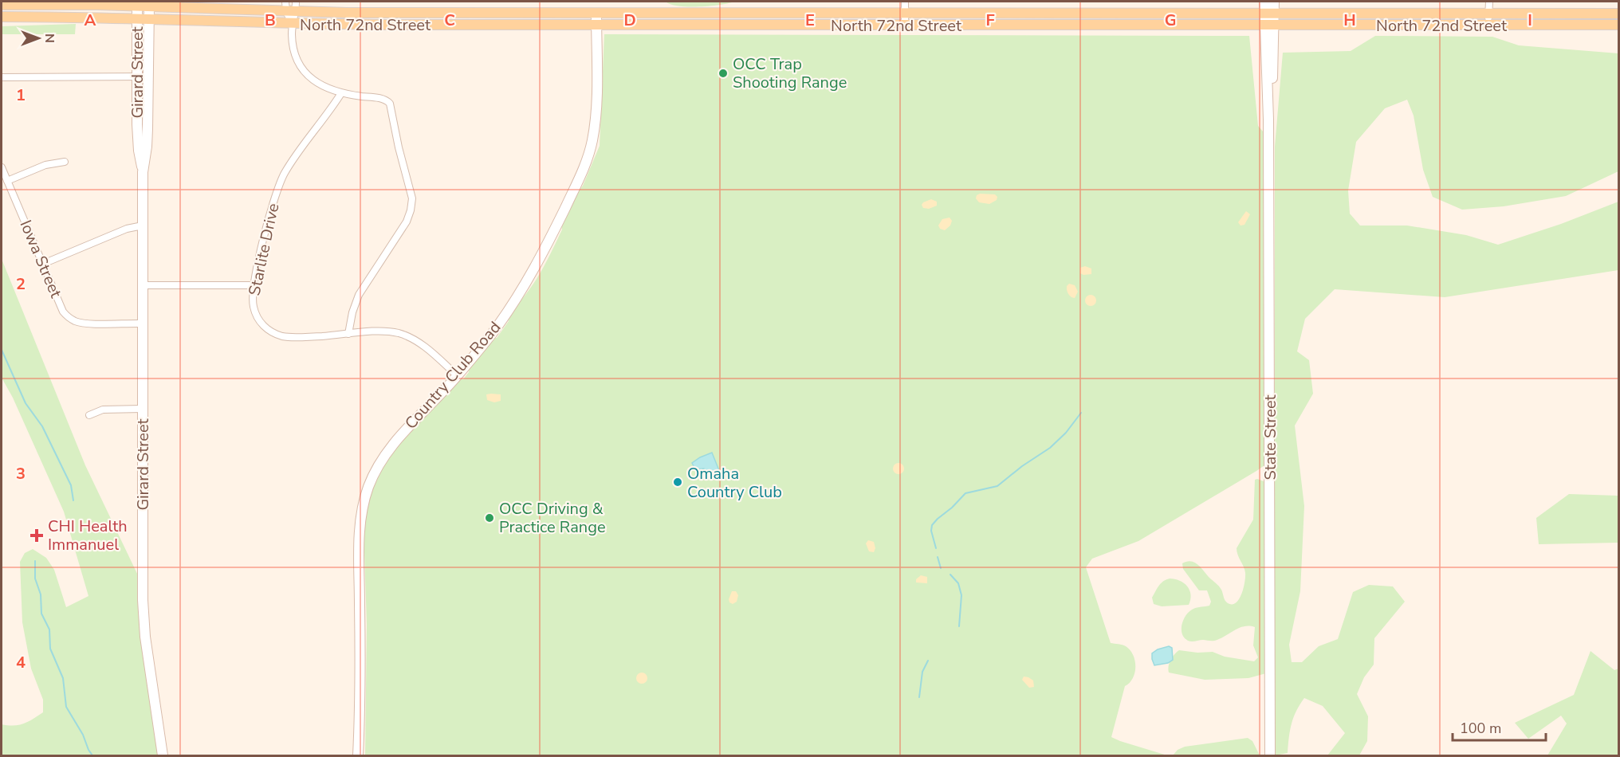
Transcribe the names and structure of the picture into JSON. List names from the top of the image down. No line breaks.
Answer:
{"streets":{"main road":["North 72nd Street"],"street":["Girard Street","Starlite Drive","Iowa Street","Country Club Road","State Street"]},"crossings":[["North 72nd Street","Girard Street"],["North 72nd Street","Country Club Road"],["North 72nd Street","State Street"],["Girard Street","Iowa Street"],["Starlite Drive","Country Club Road"]],"places":{"other":["OCC Trap Shooting Range","Omaha Country Club","OCC Driving & Practice Range"],"health":["CHI Health Immanuel"]},"scale_bar":"100 m","north":"right","grid":{"columns":["A","B","C","D","E","F","G","H","I"],"rows":["1","2","3","4"]}}
